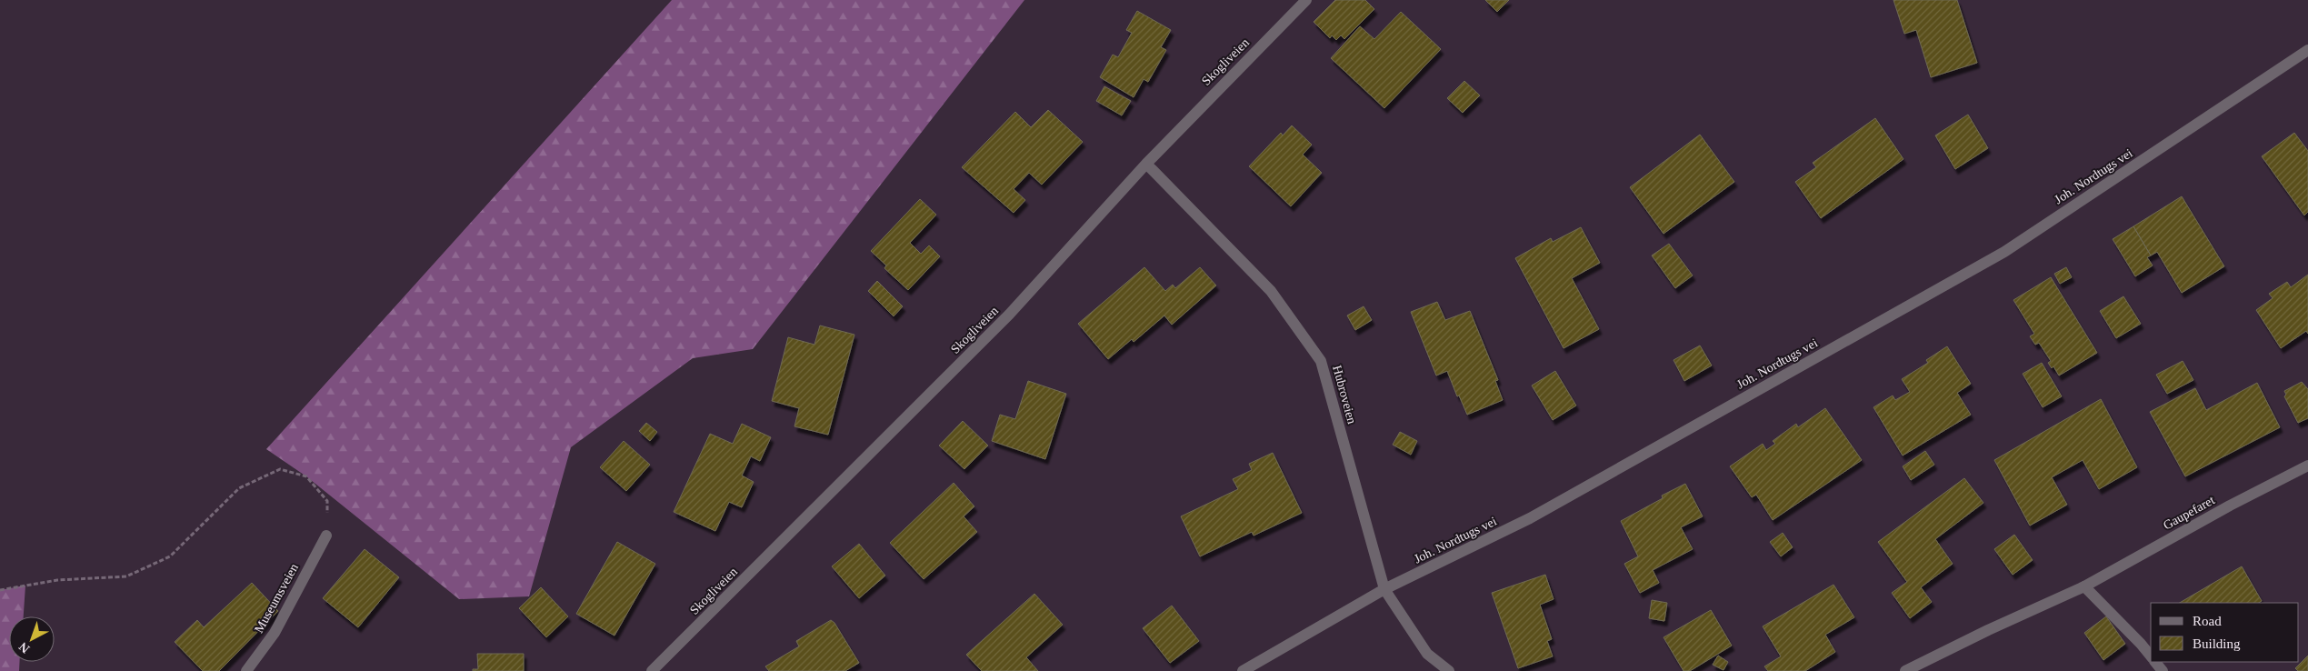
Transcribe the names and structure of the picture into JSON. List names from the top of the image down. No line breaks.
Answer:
{"streets":{"street":["Skogliveien","Joh. Nordtugs vei","Hubroveien","Gaupefaret","Museumsveien"]},"crossings":[["Skogliveien","Hubroveien"],["Joh. Nordtugs vei","Hubroveien"]],"legend":["Road","Building"],"north":"bottom left"}
